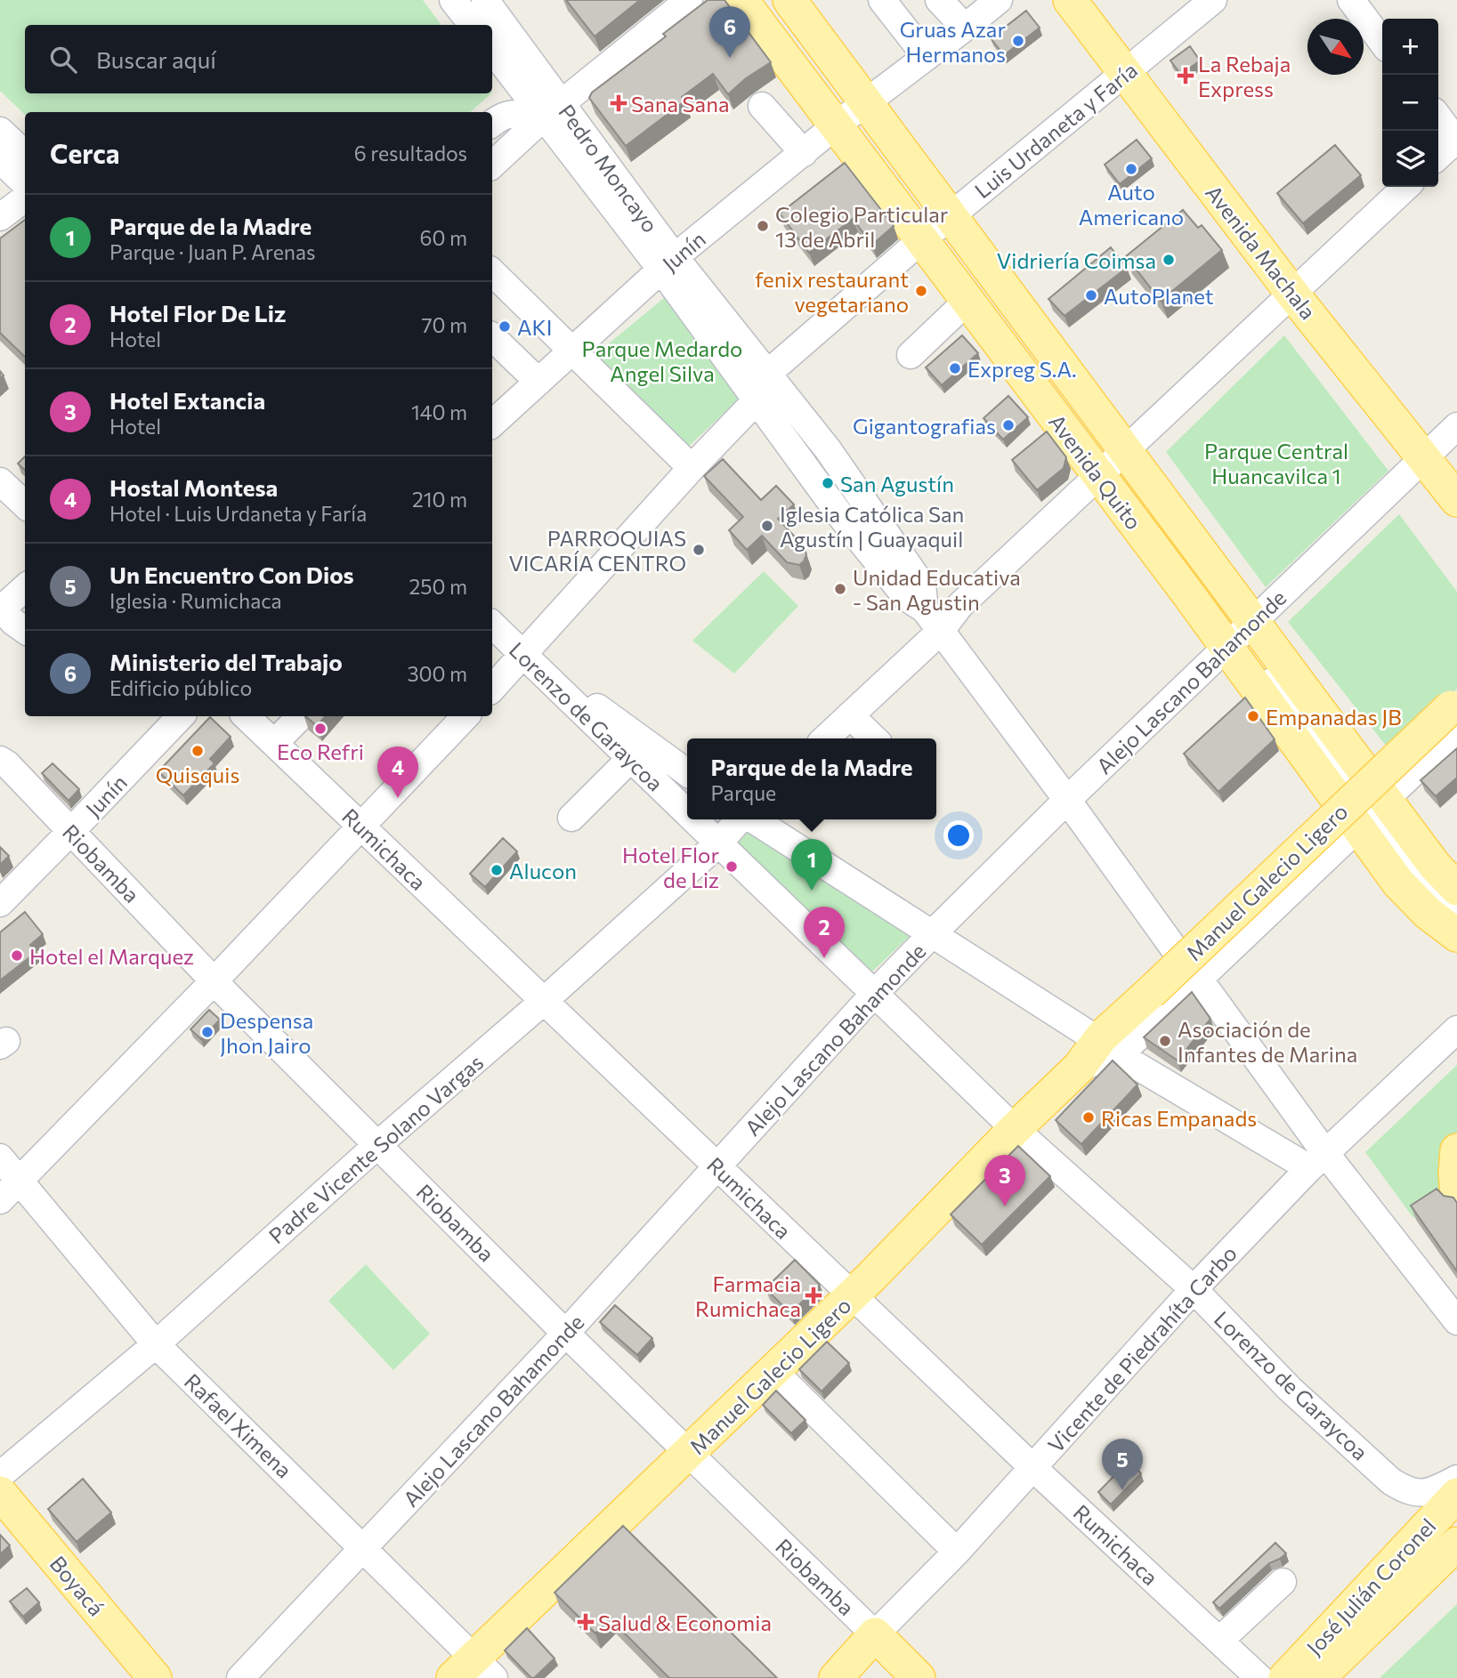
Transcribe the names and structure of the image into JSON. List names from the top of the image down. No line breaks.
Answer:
{"streets":{"main road":["Avenida Machala","Avenida Quito","Riobamba","Manuel Galecio Ligero","Vicente de Piedrahíta Carbo","Boyacá","José Julián Coronel"],"street":["Luis Urdaneta y Faría","Pedro Moncayo","Junín","Alejo Lascano Bahamonde","Lorenzo de Garaycoa","Rumichaca","Padre Vicente Solano Vargas","Rafael Ximena"]},"crossings":[["Luis Urdaneta y Faría","Pedro Moncayo"],["Luis Urdaneta y Faría","Avenida Machala"],["Luis Urdaneta y Faría","Avenida Quito"],["Luis Urdaneta y Faría","Lorenzo de Garaycoa"],["Pedro Moncayo","Junín"],["Pedro Moncayo","Alejo Lascano Bahamonde"],["Junín","Avenida Quito"],["Junín","Riobamba"],["Avenida Machala","Alejo Lascano Bahamonde"],["Avenida Quito","Alejo Lascano Bahamonde"],["Avenida Quito","Manuel Galecio Ligero"],["Alejo Lascano Bahamonde","Lorenzo de Garaycoa"],["Alejo Lascano Bahamonde","Rumichaca"],["Alejo Lascano Bahamonde","Riobamba"],["Alejo Lascano Bahamonde","Rafael Ximena"],["Lorenzo de Garaycoa","Manuel Galecio Ligero"],["Lorenzo de Garaycoa","Padre Vicente Solano Vargas"],["Lorenzo de Garaycoa","Vicente de Piedrahíta Carbo"],["Rumichaca","Manuel Galecio Ligero"],["Rumichaca","Padre Vicente Solano Vargas"],["Rumichaca","Vicente de Piedrahíta Carbo"],["Riobamba","Manuel Galecio Ligero"],["Riobamba","Padre Vicente Solano Vargas"],["Riobamba","Vicente de Piedrahíta Carbo"],["Manuel Galecio Ligero","Rafael Ximena"],["Padre Vicente Solano Vargas","Rafael Ximena"]],"parks":["Parque Medardo Angel Silva","Parque Central Huancavilca 1"],"places":{"other":["Gruas Azar Hermanos","Auto Americano","Colegio Particular 13 de Abril","Vidriería Coimsa","fenix restaurant vegetariano","AutoPlanet","AKI","Expreg S.A.","Gigantografias","San Agustín","Iglesia Católica San Agustín | Guayaquil","PARROQUIAS VICARÍA CENTRO","Unidad Educativa - San Agustin","Empanadas JB","Eco Refri","Quisquis","Hotel Flor de Liz","Alucon","Hotel el Marquez","Despensa Jhon Jairo","Asociación de Infantes de Marina","Ricas Empanads"],"health":["La Rebaja Express","Sana Sana","Farmacia Rumichaca","Salud & Economia"]},"north":"bottom right","page":{"pins":["6","4","1","2","3","5"],"map_buttons":["+","−"],"search":"Buscar aquí","heading":["Cerca","6 resultados"],"list":[{"mark":"1","name":"Parque de la Madre","note":"Parque · Juan P. Arenas","value":"60 m"},{"mark":"2","name":"Hotel Flor De Liz","note":"Hotel","value":"70 m"},{"mark":"3","name":"Hotel Extancia","note":"Hotel","value":"140 m"},{"mark":"4","name":"Hostal Montesa","note":"Hotel · Luis Urdaneta y Faría","value":"210 m"},{"mark":"5","name":"Un Encuentro Con Dios","note":"Iglesia · Rumichaca","value":"250 m"},{"mark":"6","name":"Ministerio del Trabajo","note":"Edificio público","value":"300 m"}],"popup":["Parque de la Madre","Parque"]}}
